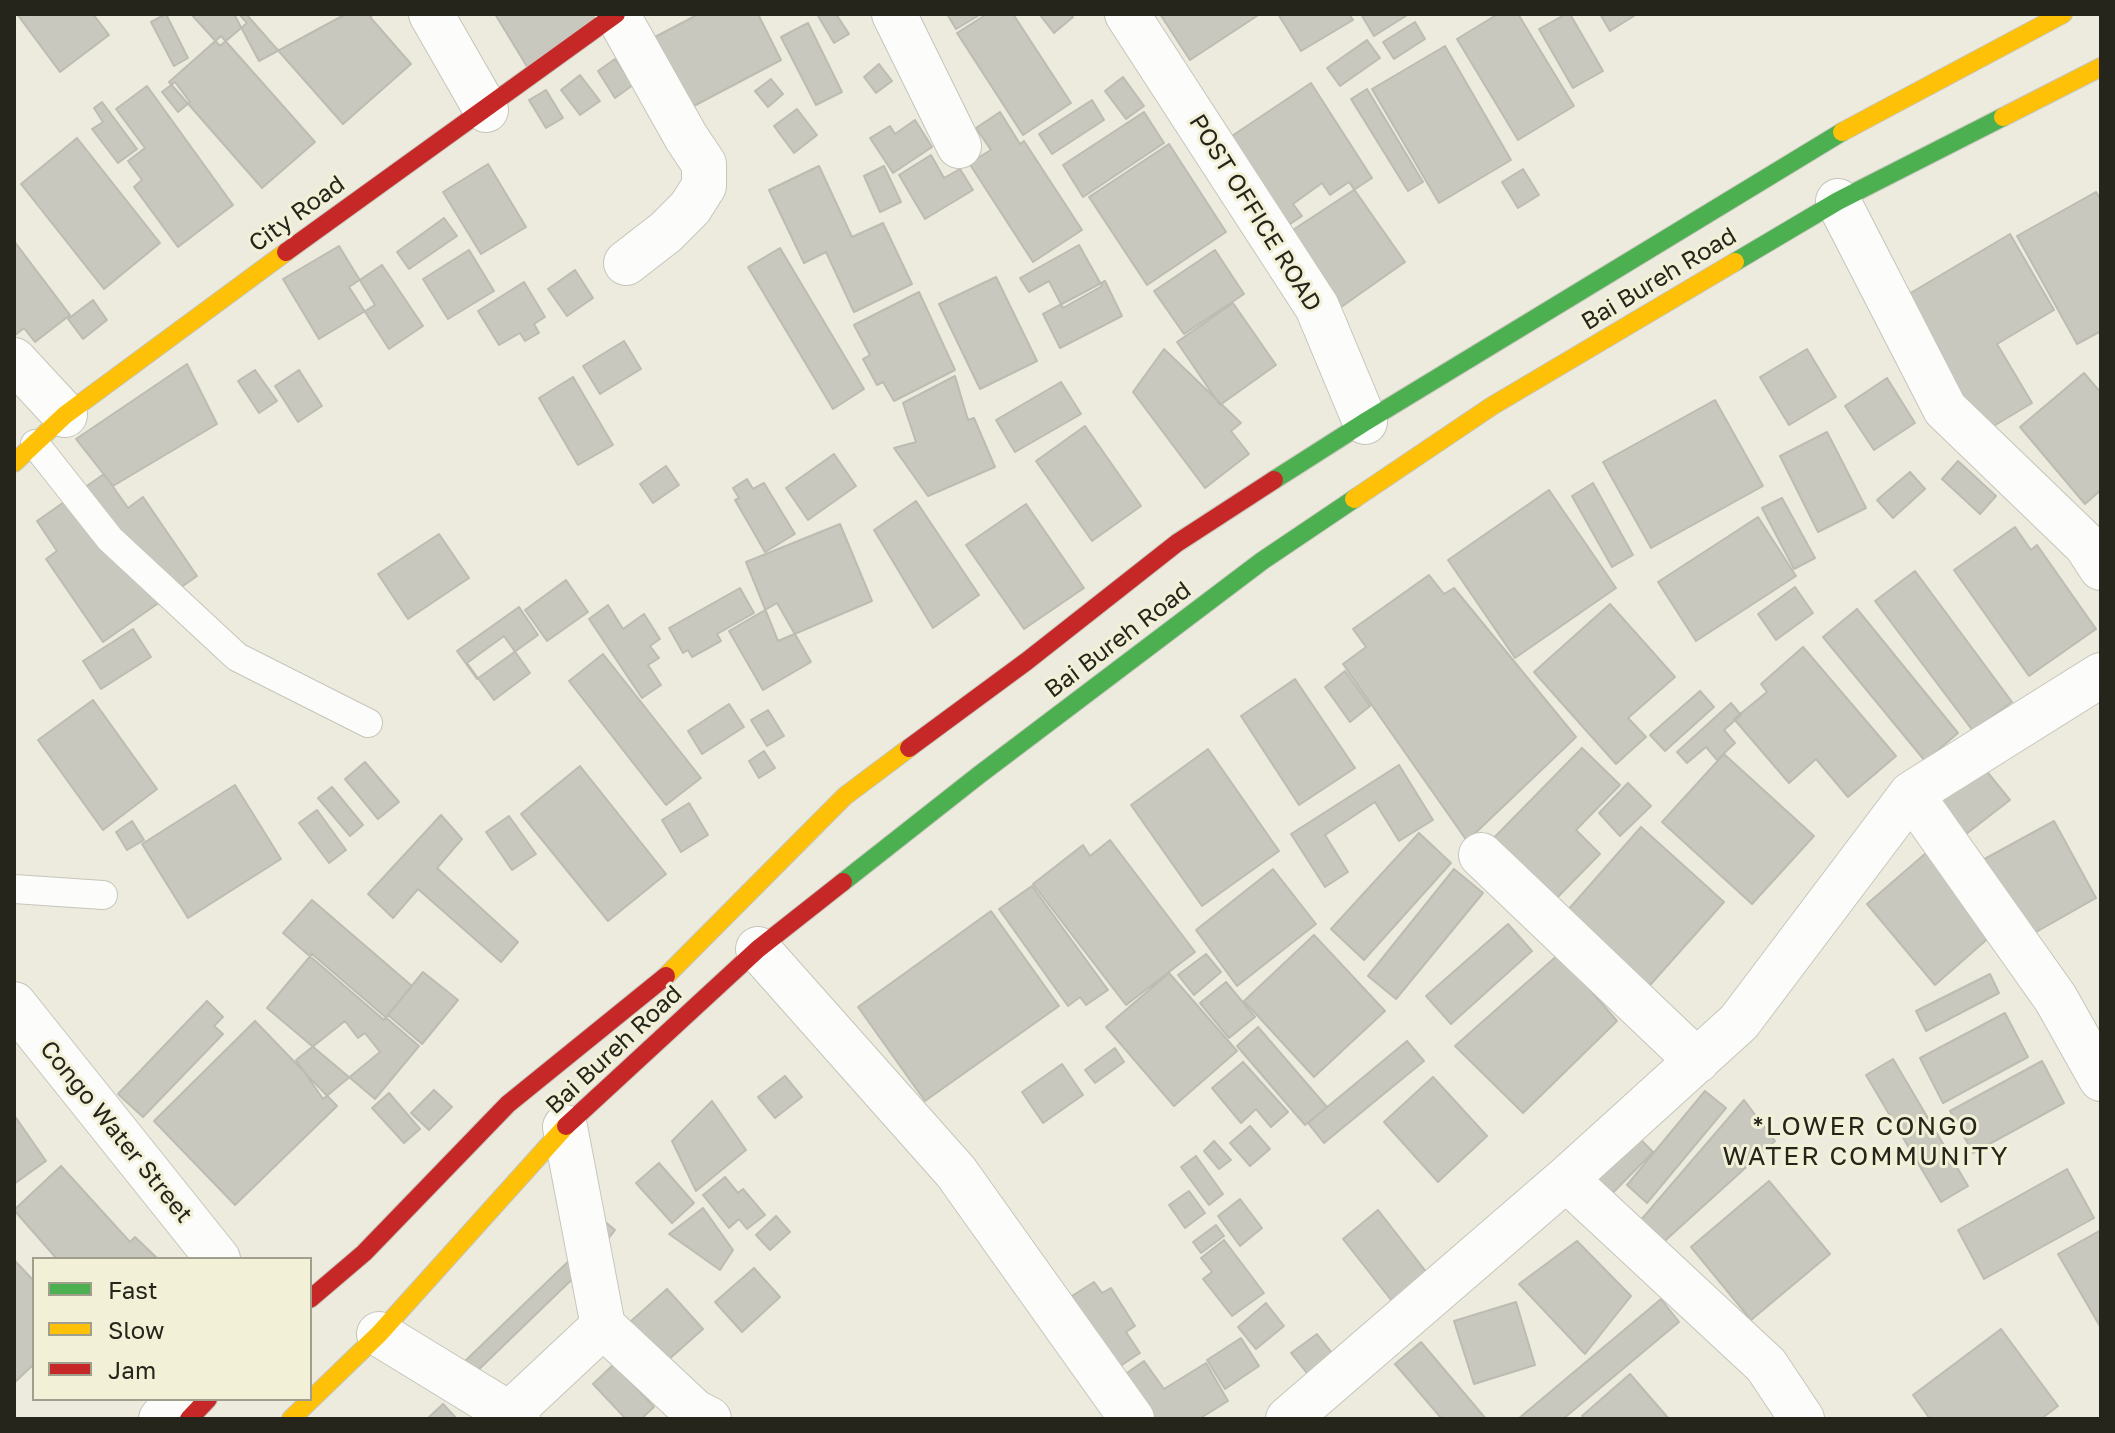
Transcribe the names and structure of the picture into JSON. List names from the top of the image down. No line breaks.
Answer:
{"streets":{"main road":["City Road","Bai Bureh Road"],"street":["POST OFFICE ROAD","Congo Water Street"]},"crossings":[["POST OFFICE ROAD","Bai Bureh Road"]],"districts":["*LOWER CONGO WATER COMMUNITY"],"legend":["Fast","Slow","Jam"]}
